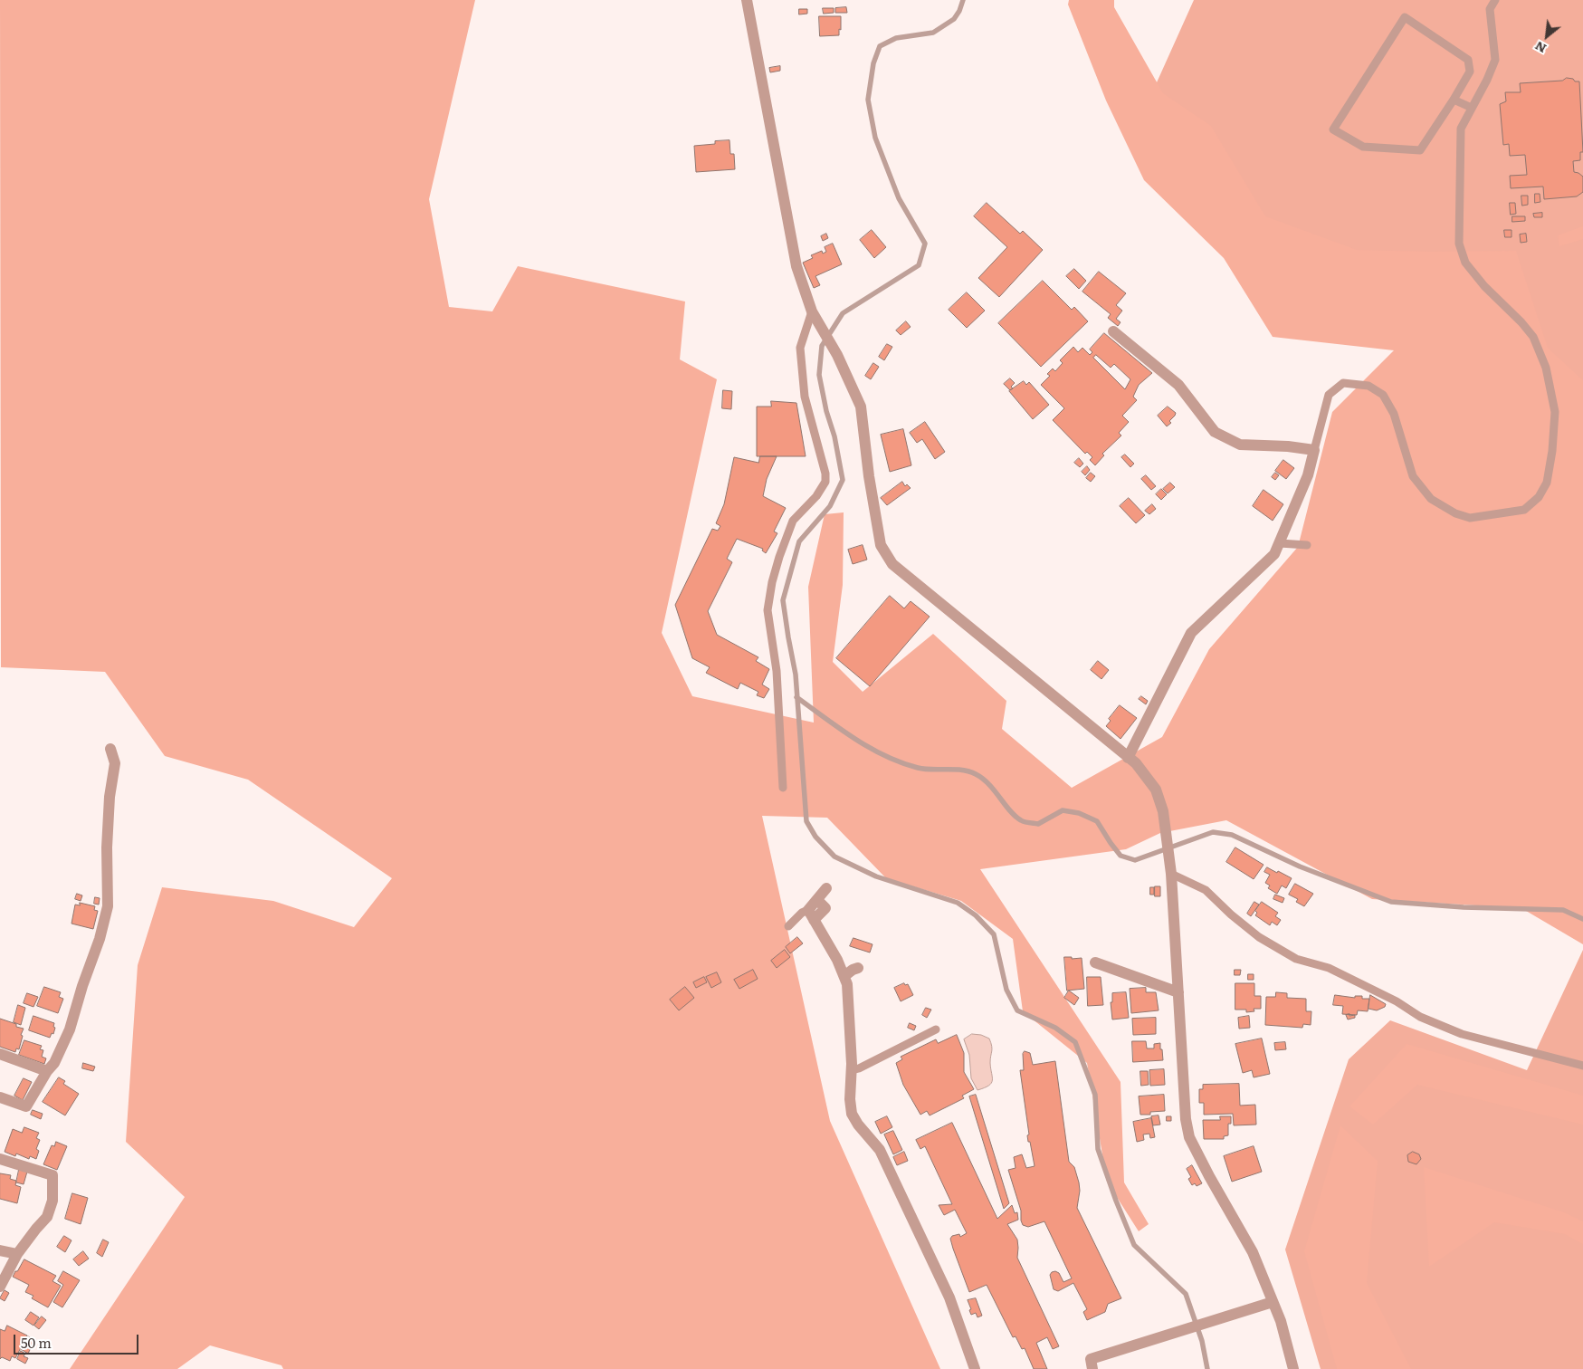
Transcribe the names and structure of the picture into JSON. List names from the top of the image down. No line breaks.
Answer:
{"scale_bar":"50 m","north":"bottom left"}
